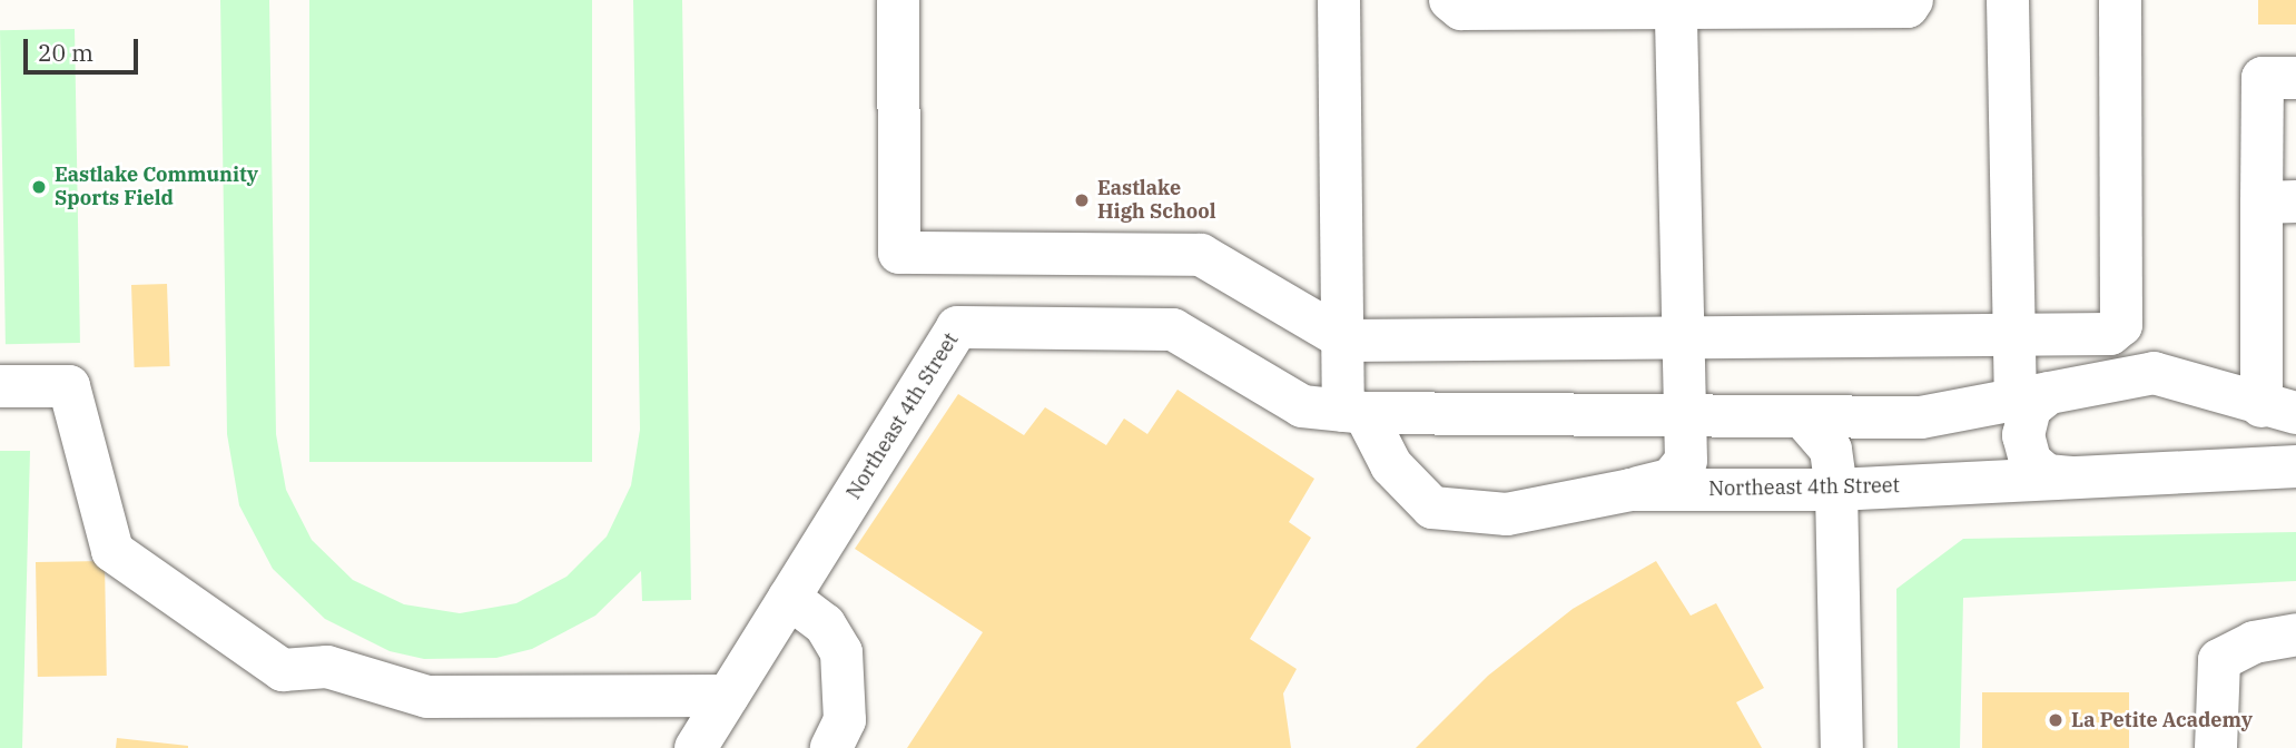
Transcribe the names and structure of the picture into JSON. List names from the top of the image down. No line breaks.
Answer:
{"streets":{"street":["Northeast 4th Street"]},"places":["Eastlake Community Sports Field","Eastlake High School","La Petite Academy"],"scale_bar":"20 m"}
